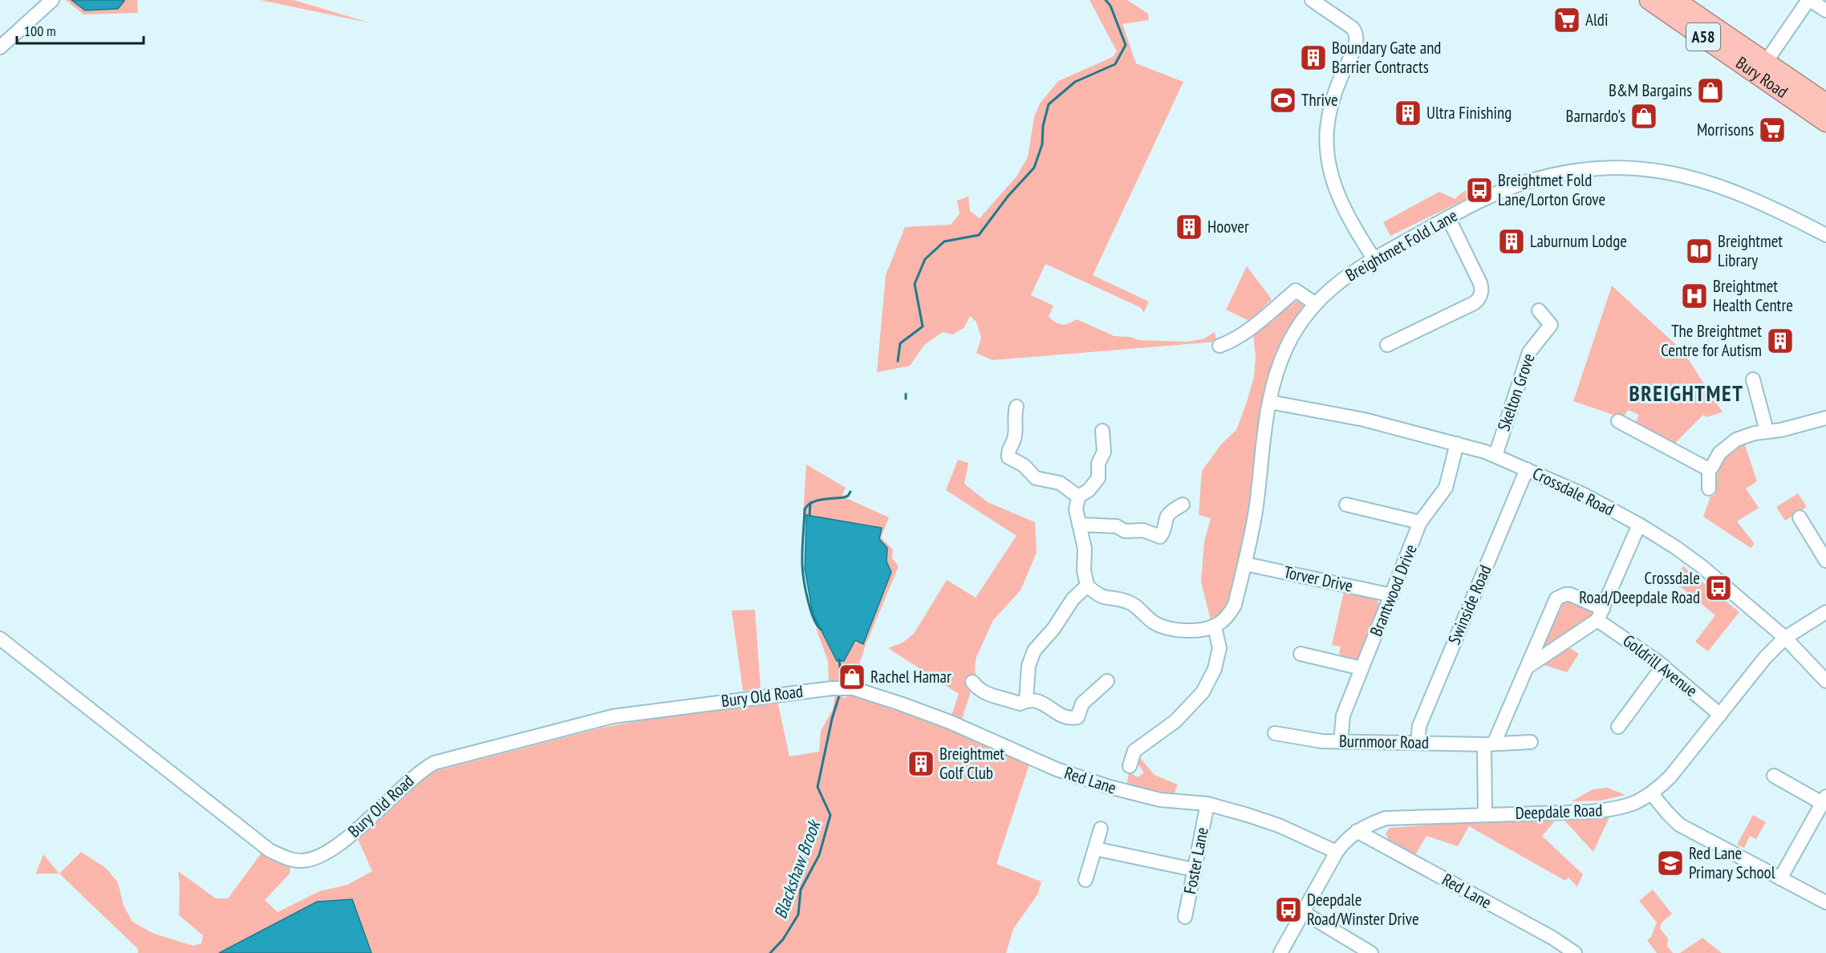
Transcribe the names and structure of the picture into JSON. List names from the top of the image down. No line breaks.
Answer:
{"streets":{"highway":["A58","Bury Road"],"street":["Breightmet Fold Lane","Skelton Grove","Crossdale Road","Torver Drive","Brantwood Drive","Swinside Road","Goldrill Avenue","Bury Old Road","Burnmoor Road","Red Lane","Deepdale Road","Foster Lane"]},"crossings":[["Breightmet Fold Lane","Crossdale Road"],["Breightmet Fold Lane","Torver Drive"],["Skelton Grove","Crossdale Road"],["Crossdale Road","Brantwood Drive"],["Crossdale Road","Swinside Road"],["Crossdale Road","Deepdale Road"],["Torver Drive","Brantwood Drive"],["Brantwood Drive","Burnmoor Road"],["Swinside Road","Burnmoor Road"],["Goldrill Avenue","Deepdale Road"],["Bury Old Road","Red Lane"],["Red Lane","Deepdale Road"],["Red Lane","Foster Lane"]],"districts":["BREIGHTMET"],"water":["Blackshaw Brook"],"places":{"supermarket":["Aldi","Morrisons"],"building":["Boundary Gate and Barrier Contracts","Ultra Finishing","Hoover","Laburnum Lodge","The Breightmet Centre for Autism","Breightmet Golf Club"],"shop":["B&M Bargains","Barnardo's","Rachel Hamar"],"sports":["Thrive"],"bus stop":["Breightmet Fold Lane/Lorton Grove","Crossdale Road/Deepdale Road","Deepdale Road/Winster Drive"],"library":["Breightmet Library"],"hospital":["Breightmet Health Centre"],"school or university":["Red Lane Primary School"]},"scale_bar":"100 m"}
